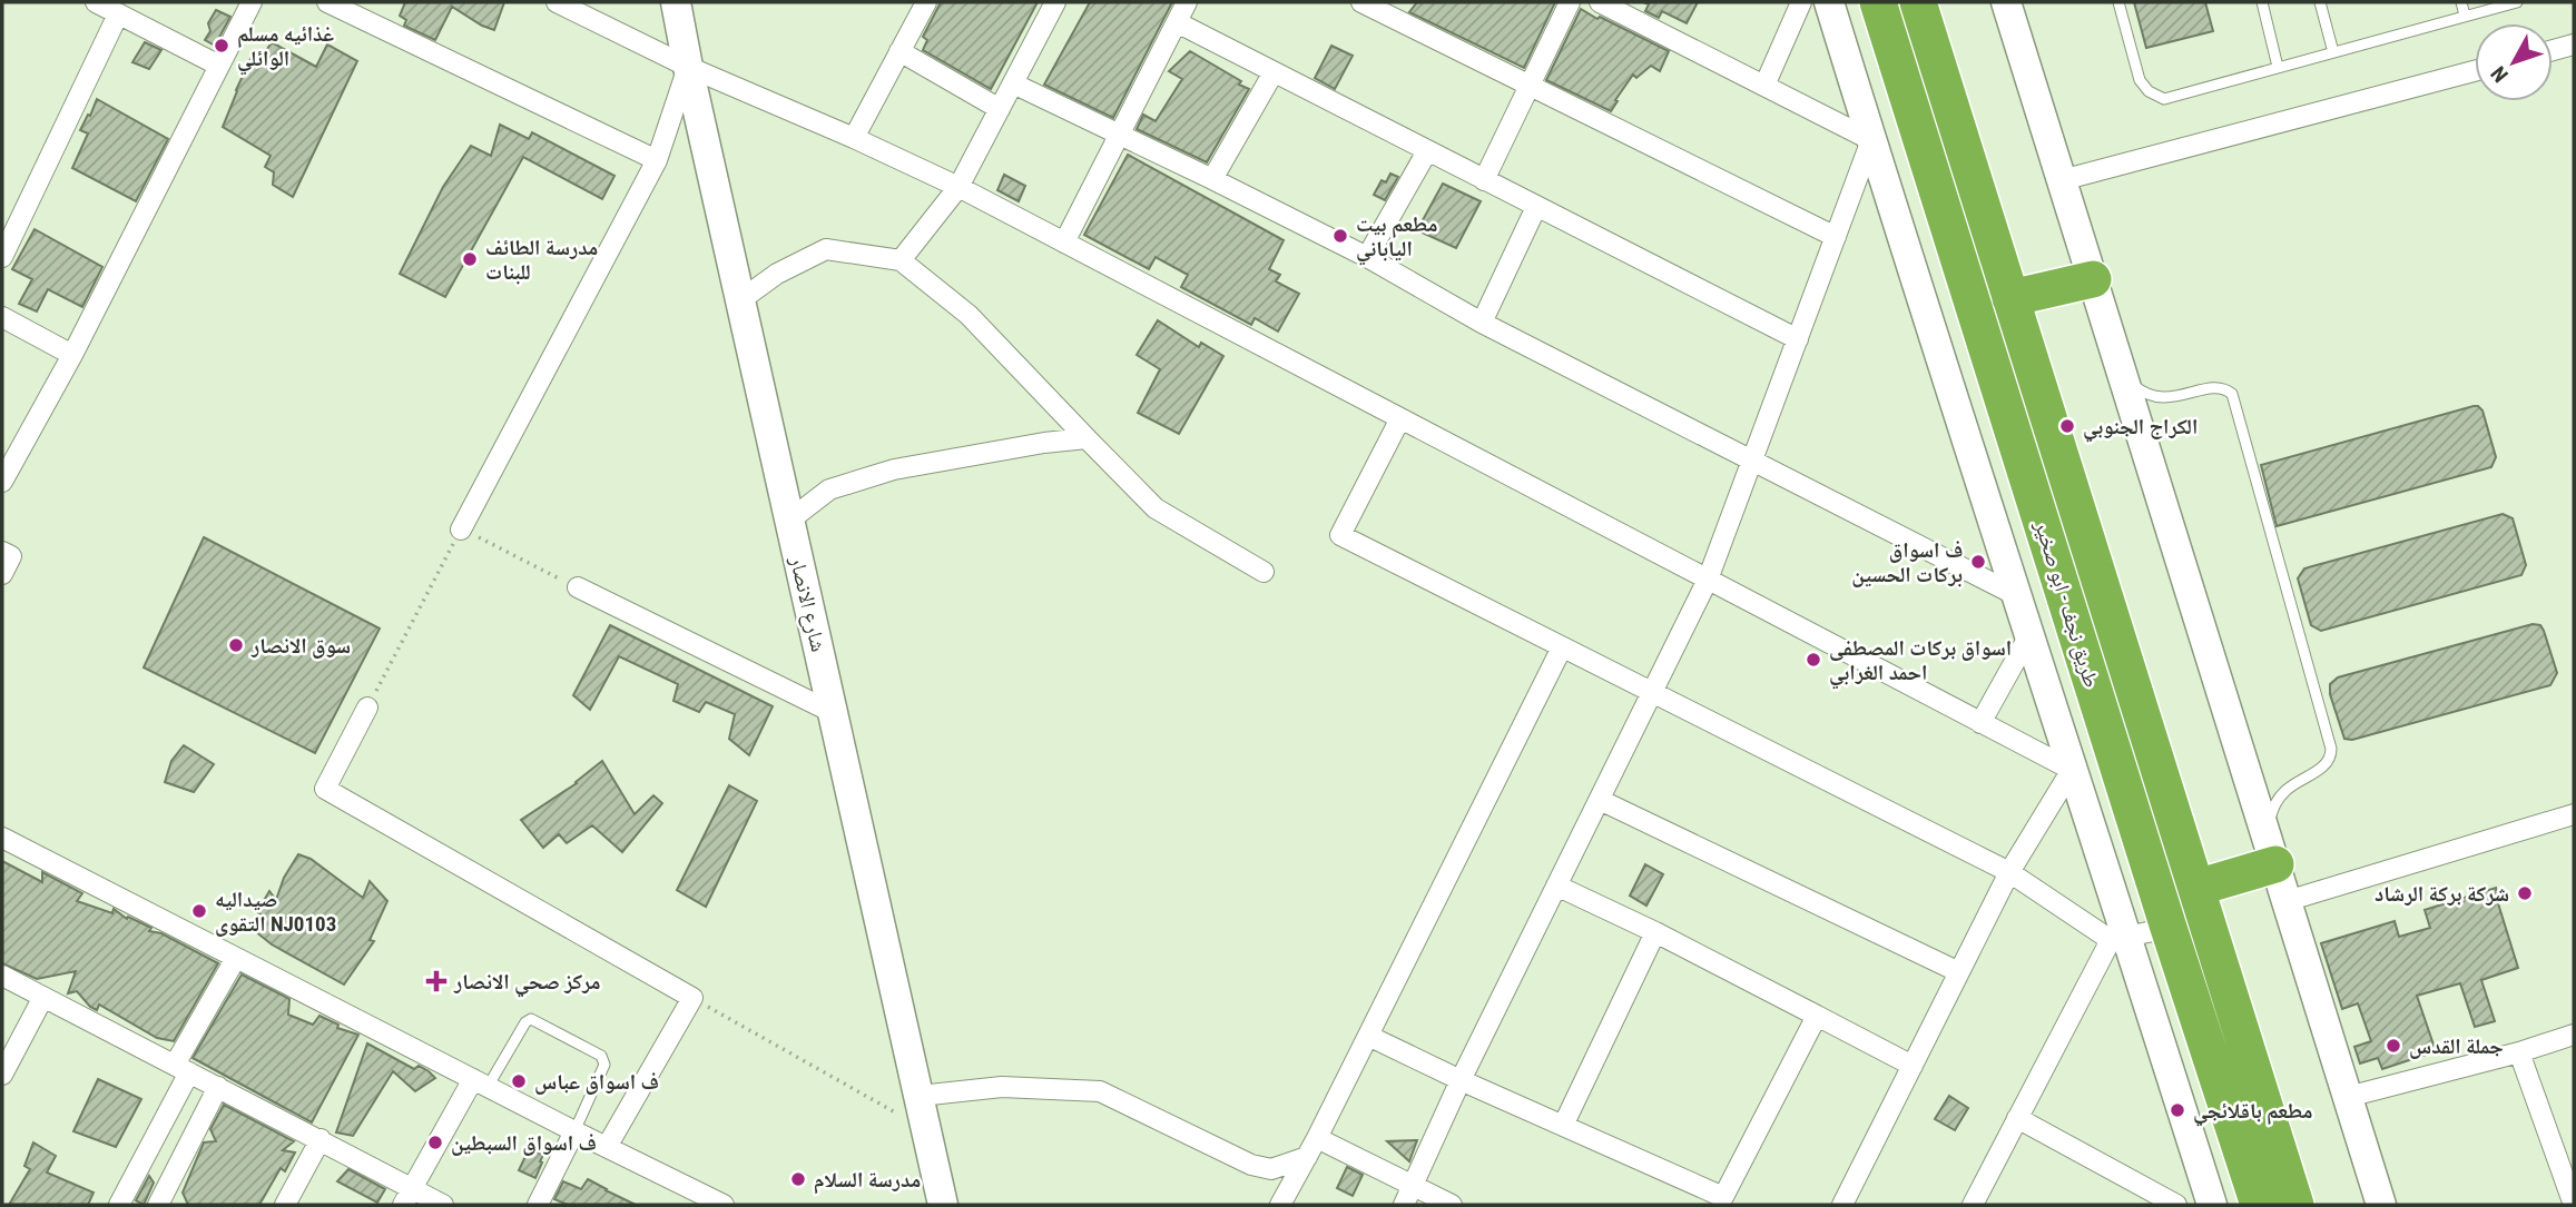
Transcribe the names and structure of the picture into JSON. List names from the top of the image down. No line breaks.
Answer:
{"streets":{"highway":["طريق نجف - ابو صخير"],"main road":["شارع الانصار"]},"places":{"other":["غذائيه مسلم الوائلي","مطعم بيت الياباني","مدرسة الطائف للبنات","الكراج الجنوبي","ف اسواق بركات الحسين","سوق الانصار","اسواق بركات المصطفى احمد الغرابي","شركة بركة الرشاد","صيداليه التقوى NJ0103","جملة القدس","ف اسواق عباس","مطعم باقلائجي","ف اسواق السبطين","مدرسة السلام"],"health":["مركز صحي الانصار"]},"north":"bottom left"}
